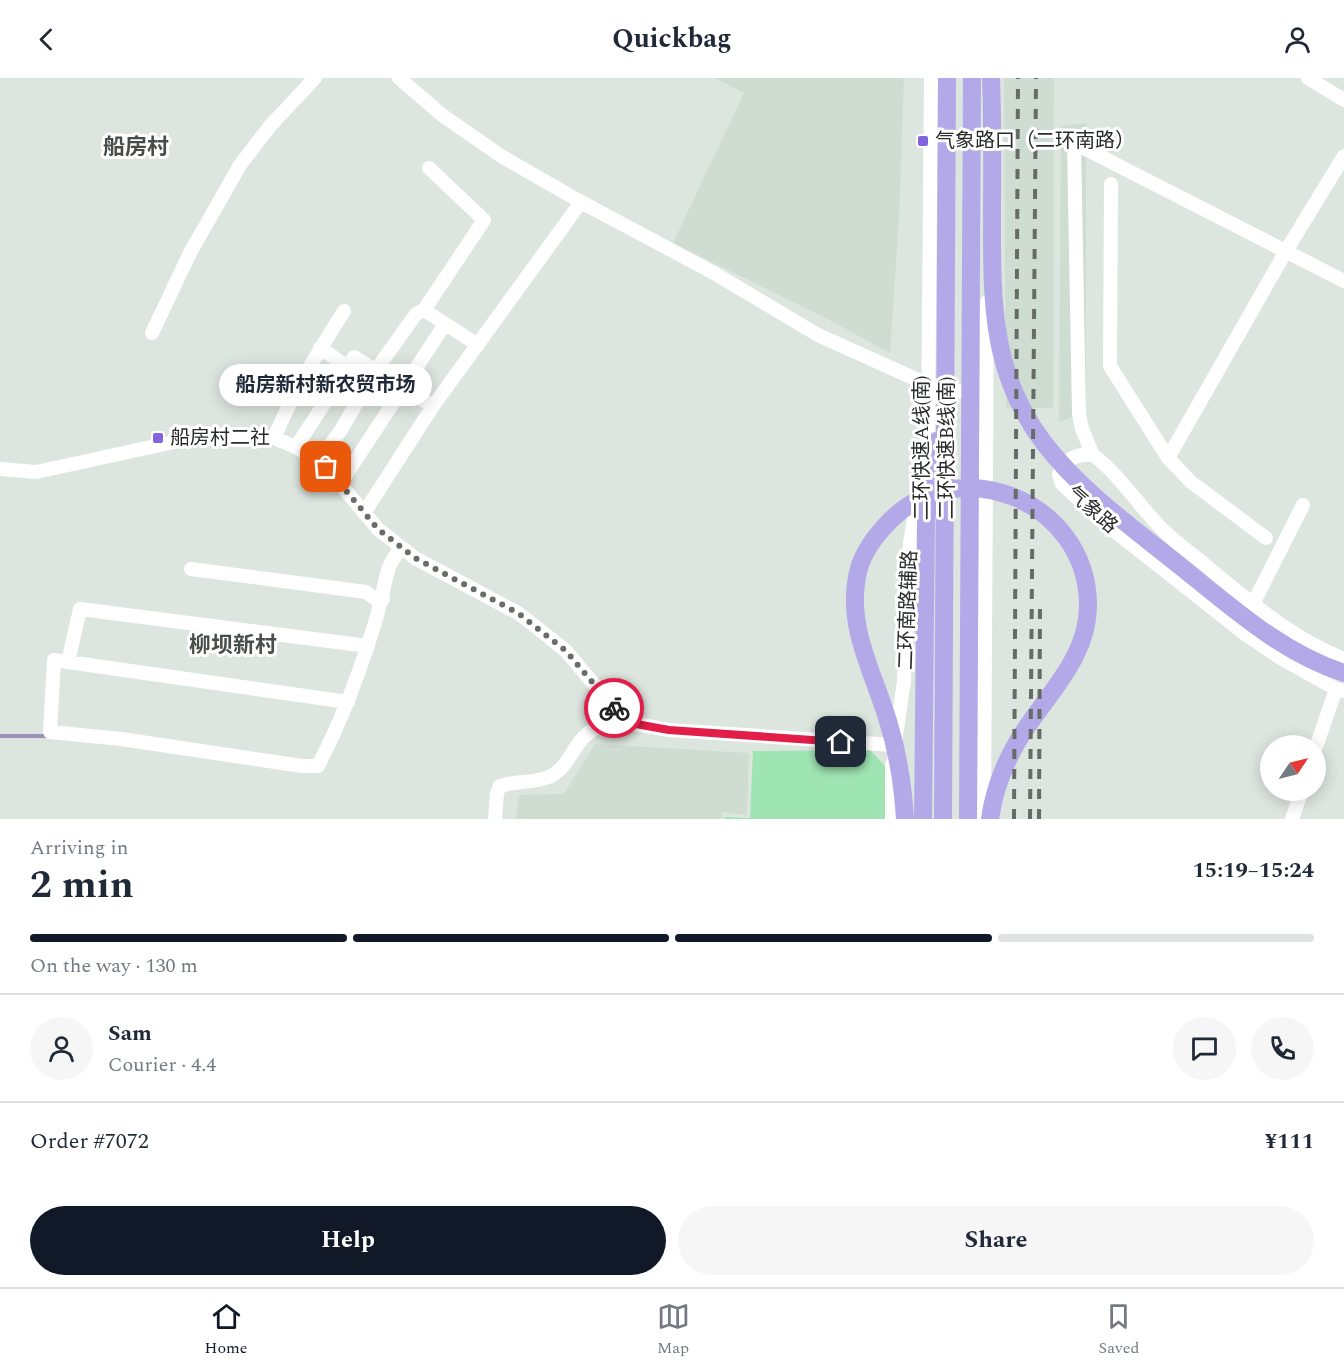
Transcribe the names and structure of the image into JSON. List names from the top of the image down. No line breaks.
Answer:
{"streets":{"highway":["二环快速A线(南)","二环快速B线(南)"],"street":["气象路","二环南路辅路"]},"crossings":[["二环快速A线(南)","二环南路辅路"]],"districts":["船房村","柳坝新村"],"places":{"transit":["气象路口（二环南路）","船房村二社"],"other":["船房新村新农贸市场"]},"north":"top right","page":{"header":"Quickbag","bubble":"船房新村新农贸市场","heading":["2 min","Arriving in","15:19–15:24"],"panel":["Sam","Courier · 4.4","Order #7072","¥111"],"bar":"On the way · 130 m","buttons":["Help","Share"],"tabs":["Home","Map","Saved"]}}
